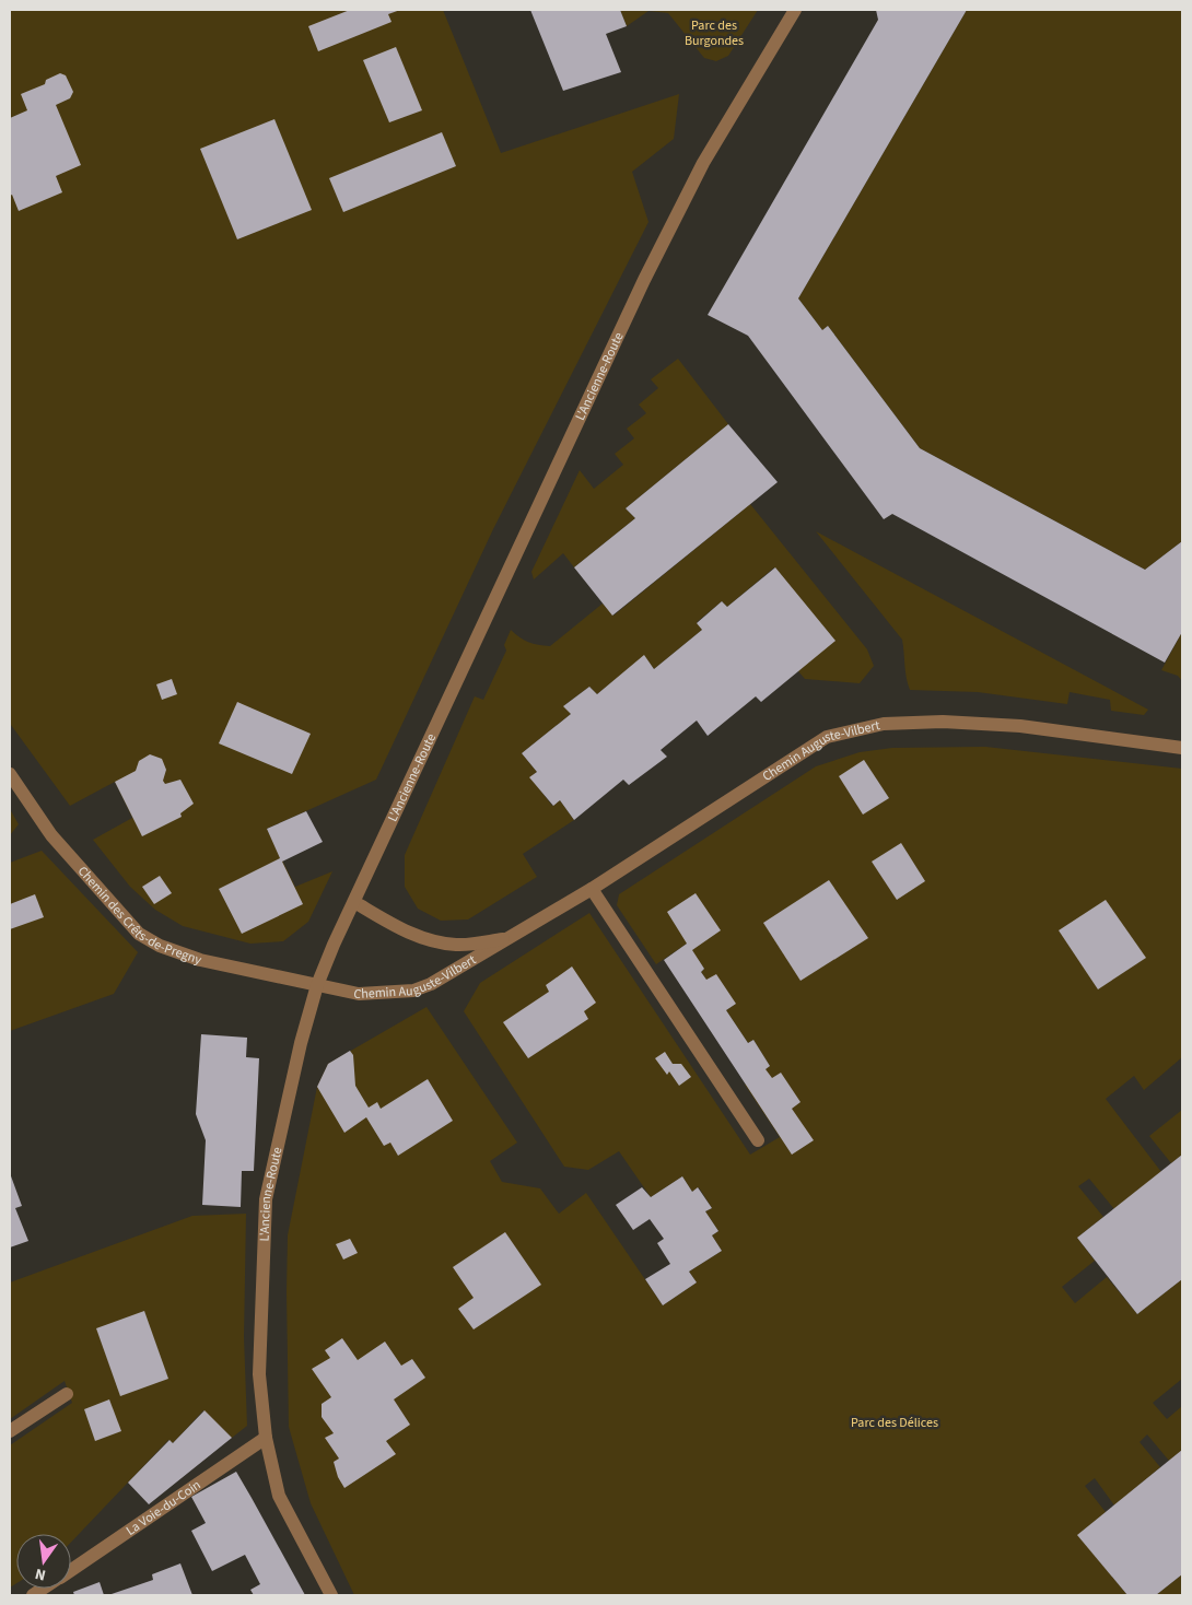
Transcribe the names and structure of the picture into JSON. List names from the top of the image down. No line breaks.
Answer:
{"streets":{"street":["L'Ancienne-Route","Chemin Auguste-Vilbert","Chemin des Crêts-de-Pregny","La Voie-du-Coin"]},"crossings":[["L'Ancienne-Route","Chemin Auguste-Vilbert"],["L'Ancienne-Route","Chemin des Crêts-de-Pregny"],["L'Ancienne-Route","La Voie-du-Coin"],["Chemin Auguste-Vilbert","Chemin des Crêts-de-Pregny"]],"parks":["Parc des Burgondes","Parc des Délices"],"north":"bottom"}
